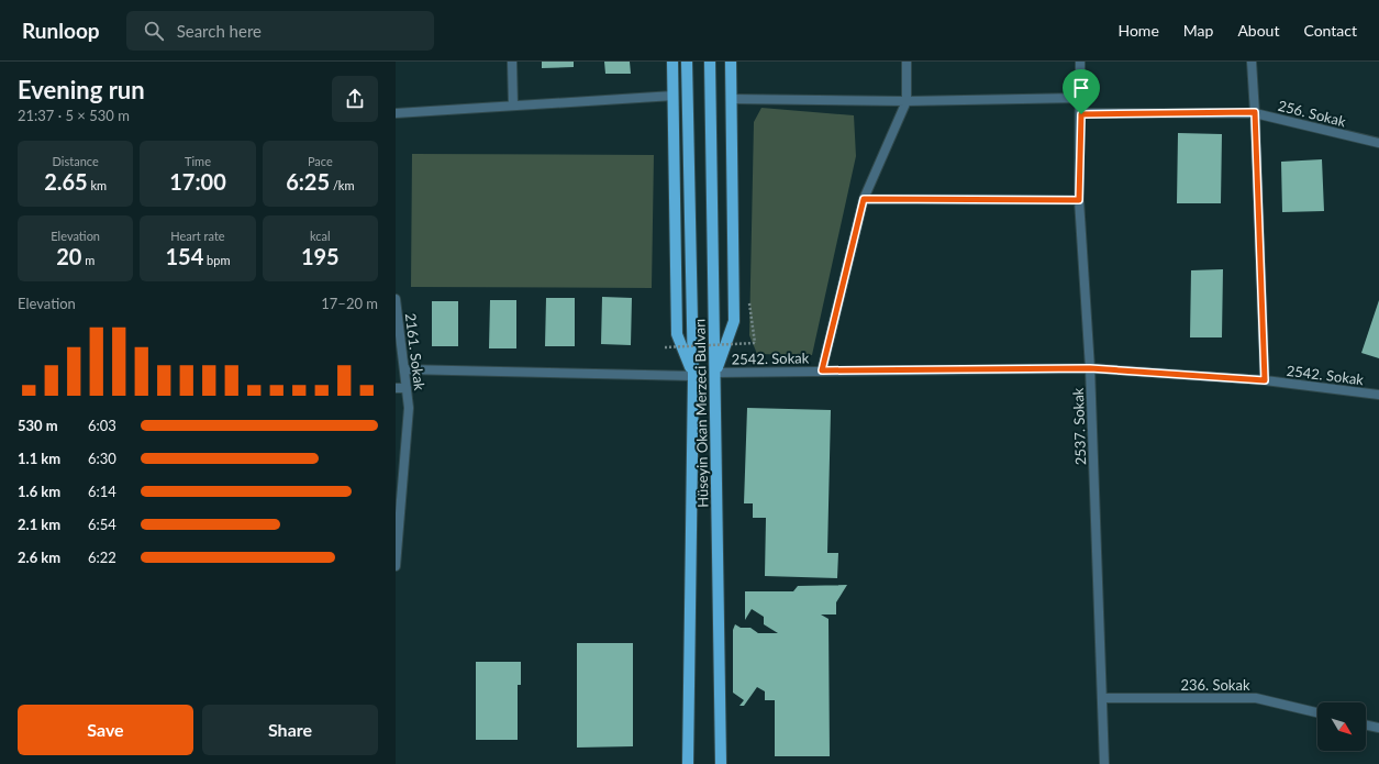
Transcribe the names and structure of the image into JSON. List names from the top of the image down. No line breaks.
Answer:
{"streets":{"main road":["Hüseyin Okan Merzeci Bulvarı"],"street":["256. Sokak","2161. Sokak","2542. Sokak","2537. Sokak","236. Sokak"]},"crossings":[["256. Sokak","2537. Sokak"],["2542. Sokak","Hüseyin Okan Merzeci Bulvarı"],["2542. Sokak","2537. Sokak"],["2537. Sokak","236. Sokak"]],"north":"bottom right","page":{"header":"Runloop","search":"Search here","nav":["Home","Map","About","Contact"],"heading":["Evening run","21:37 · 5 × 530 m"],"stats":[["Distance","2.65 km"],["Time","17:00"],["Pace","6:25 /km"],["Elevation","20 m"],["Heart rate","154 bpm"],["kcal","195"]],"chart":["Elevation","17–20 m"],"list":[{"name":"530 m","note":"6:03"},{"name":"1.1 km","note":"6:30"},{"name":"1.6 km","note":"6:14"},{"name":"2.1 km","note":"6:54"},{"name":"2.6 km","note":"6:22"}],"buttons":["Save","Share"]}}
